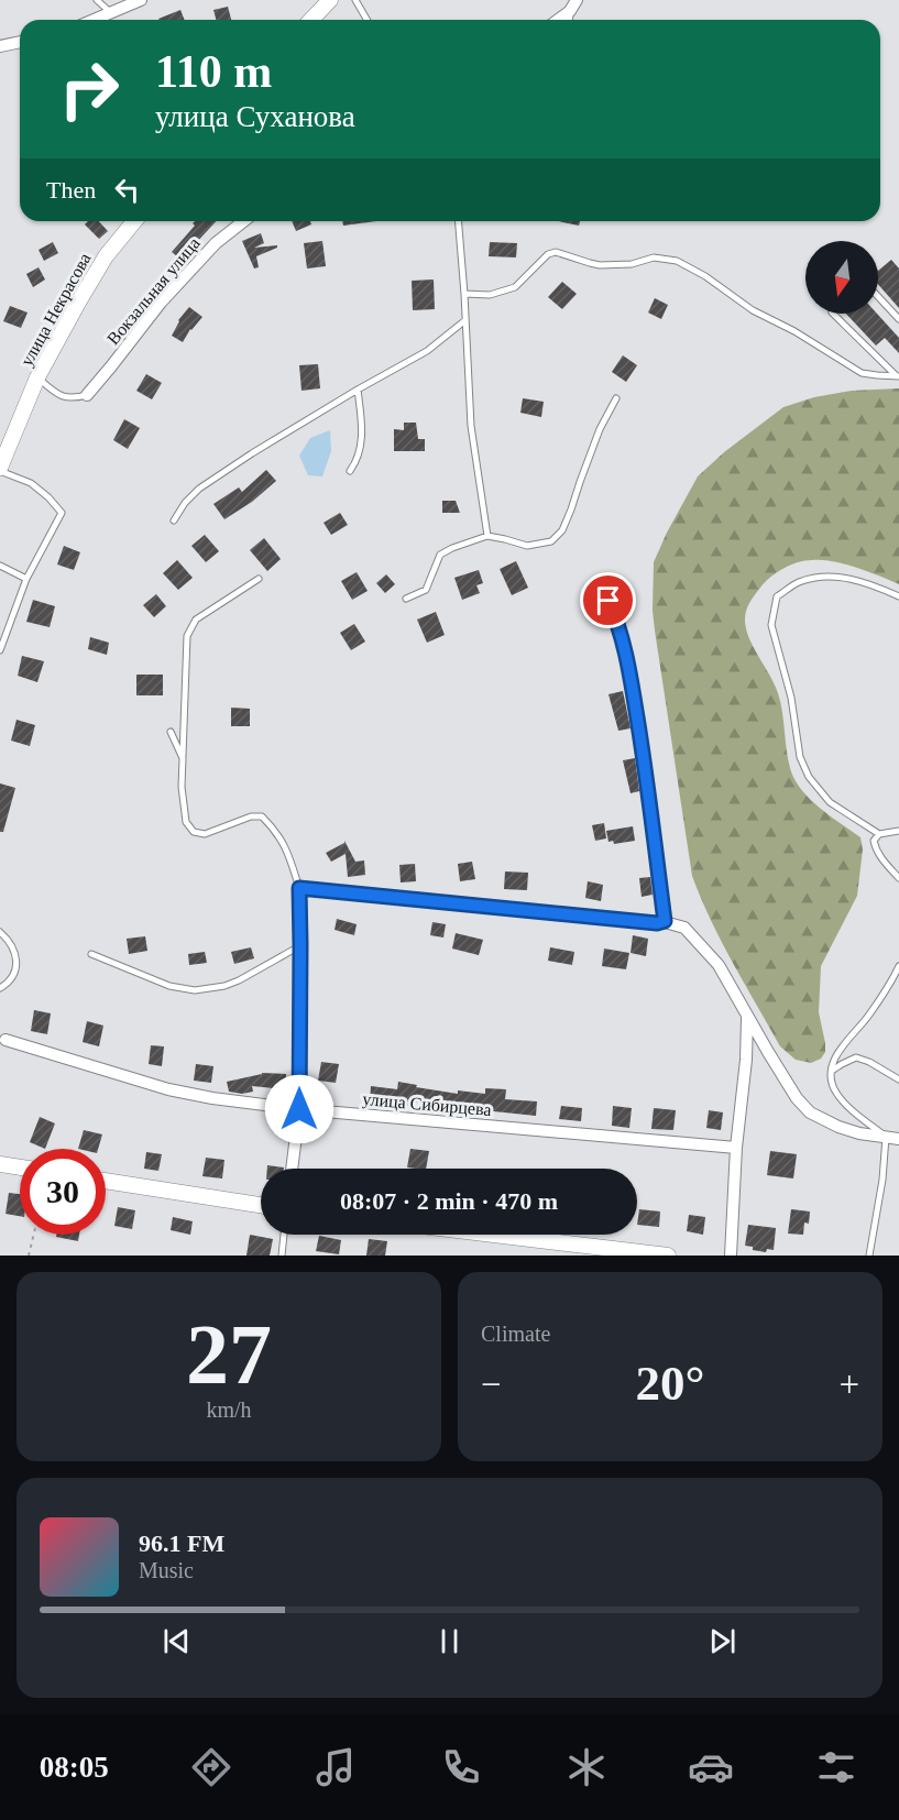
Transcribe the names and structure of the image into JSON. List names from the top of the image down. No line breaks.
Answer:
{"streets":{"main road":["улица Некрасова"],"street":["Вокзальная улица","улица Сибирцева"]},"north":"bottom","page":{"turn":["110 m","улица Суханова"],"then":"Then","limit":"30","trip":"08:07 · 2 min · 470 m","tile":[["27","km/h"],"Climate"],"heat":["−","20°","+"],"song":["96.1 FM","Music"],"tabs":"08:05"}}
